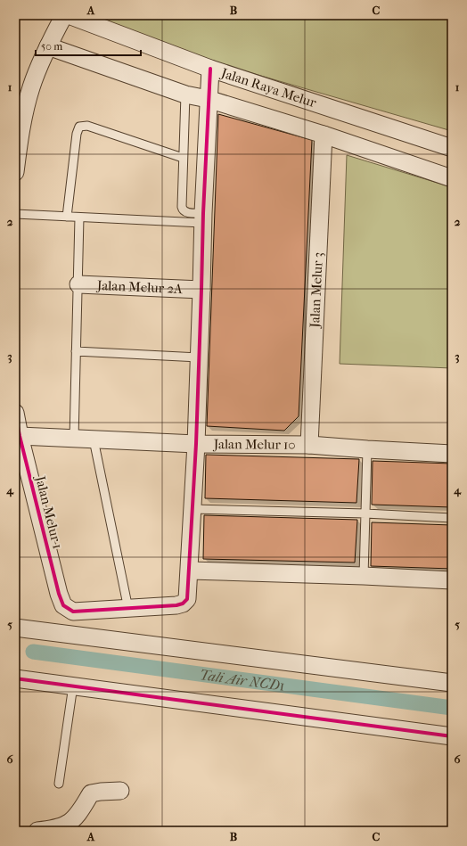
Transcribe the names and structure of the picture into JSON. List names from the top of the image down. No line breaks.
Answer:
{"streets":{"street":["Jalan Raya Melur","Jalan Melur 2A","Jalan Melur 3","Jalan Melur 10","Jalan Melur 1"]},"crossings":[["Jalan Melur 3","Jalan Melur 10"],["Jalan Melur 10","Jalan Melur 1"]],"water":["Tali Air NCD1"],"scale_bar":"50 m","grid":{"columns":["A","B","C"],"rows":["1","2","3","4","5","6"]}}
